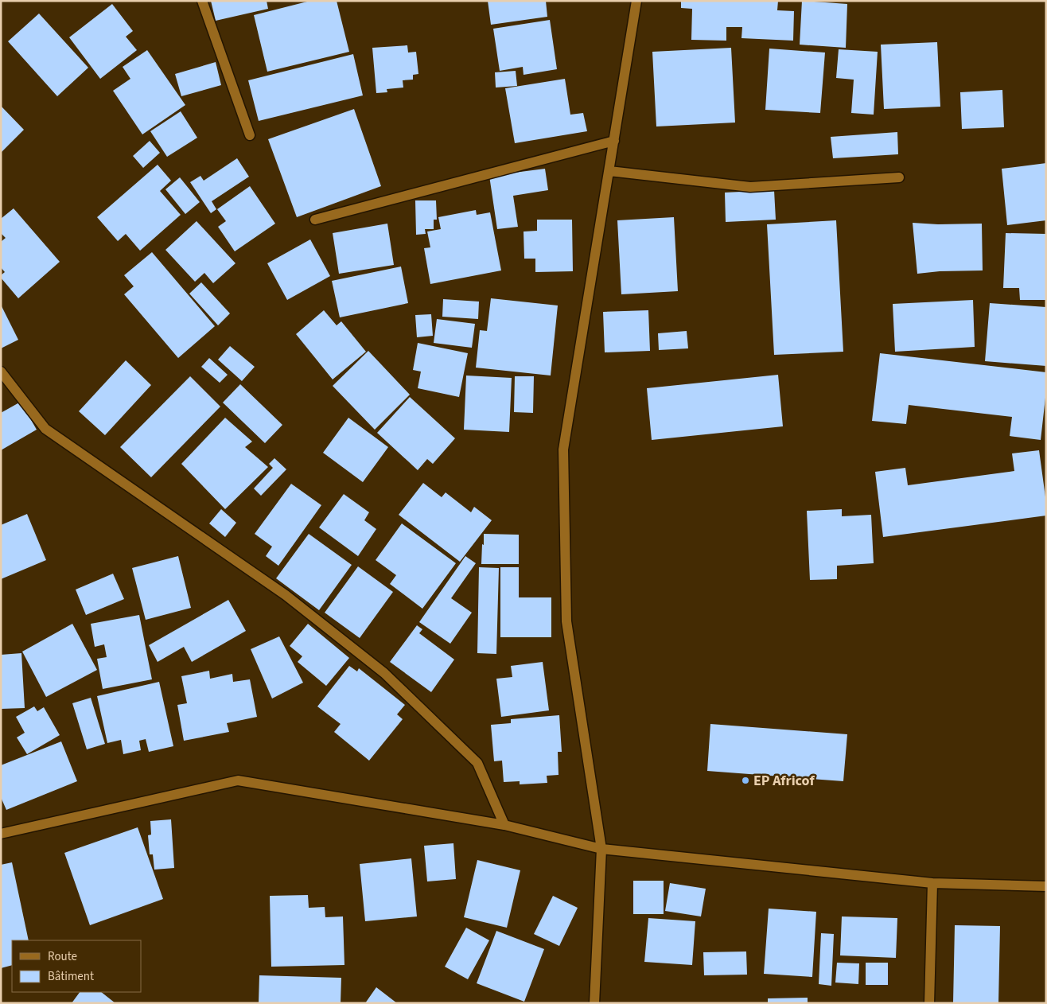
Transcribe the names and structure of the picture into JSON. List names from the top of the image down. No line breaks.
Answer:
{"places":["EP Africof"],"legend":["Route","Bâtiment"]}
